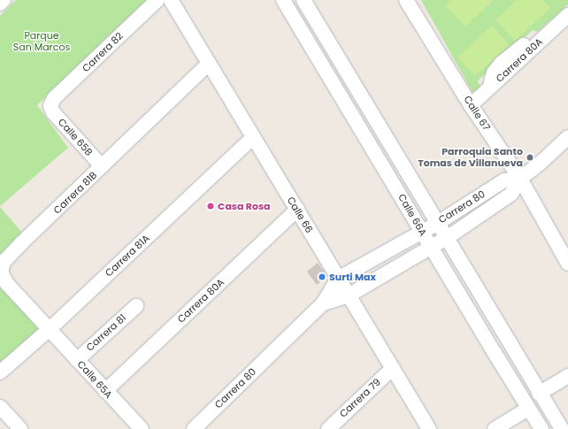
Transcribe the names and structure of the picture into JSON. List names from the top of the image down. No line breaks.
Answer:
{"streets":{"street":["Carrera 82","Carrera 80A","Calle 67","Calle 65B","Carrera 81B","Carrera 80","Calle 66","Calle 66A","Carrera 81A","Carrera 81","Calle 65A","Carrera 79"]},"crossings":[["Carrera 82","Calle 65B"],["Carrera 80A","Calle 67"],["Carrera 80A","Calle 66"],["Carrera 80A","Calle 65A"],["Calle 67","Carrera 80"],["Calle 65B","Carrera 81B"],["Carrera 81B","Calle 66"],["Carrera 81B","Carrera 81A"],["Carrera 81B","Calle 65A"],["Carrera 80","Calle 66"],["Carrera 80","Calle 66A"],["Calle 66","Carrera 81A"],["Calle 66","Carrera 79"],["Carrera 81A","Calle 65A"],["Carrera 81","Calle 65A"]],"parks":["Parque San Marcos"],"places":["Parroquia Santo Tomas de Villanueva","Casa Rosa","Surti Max"]}
